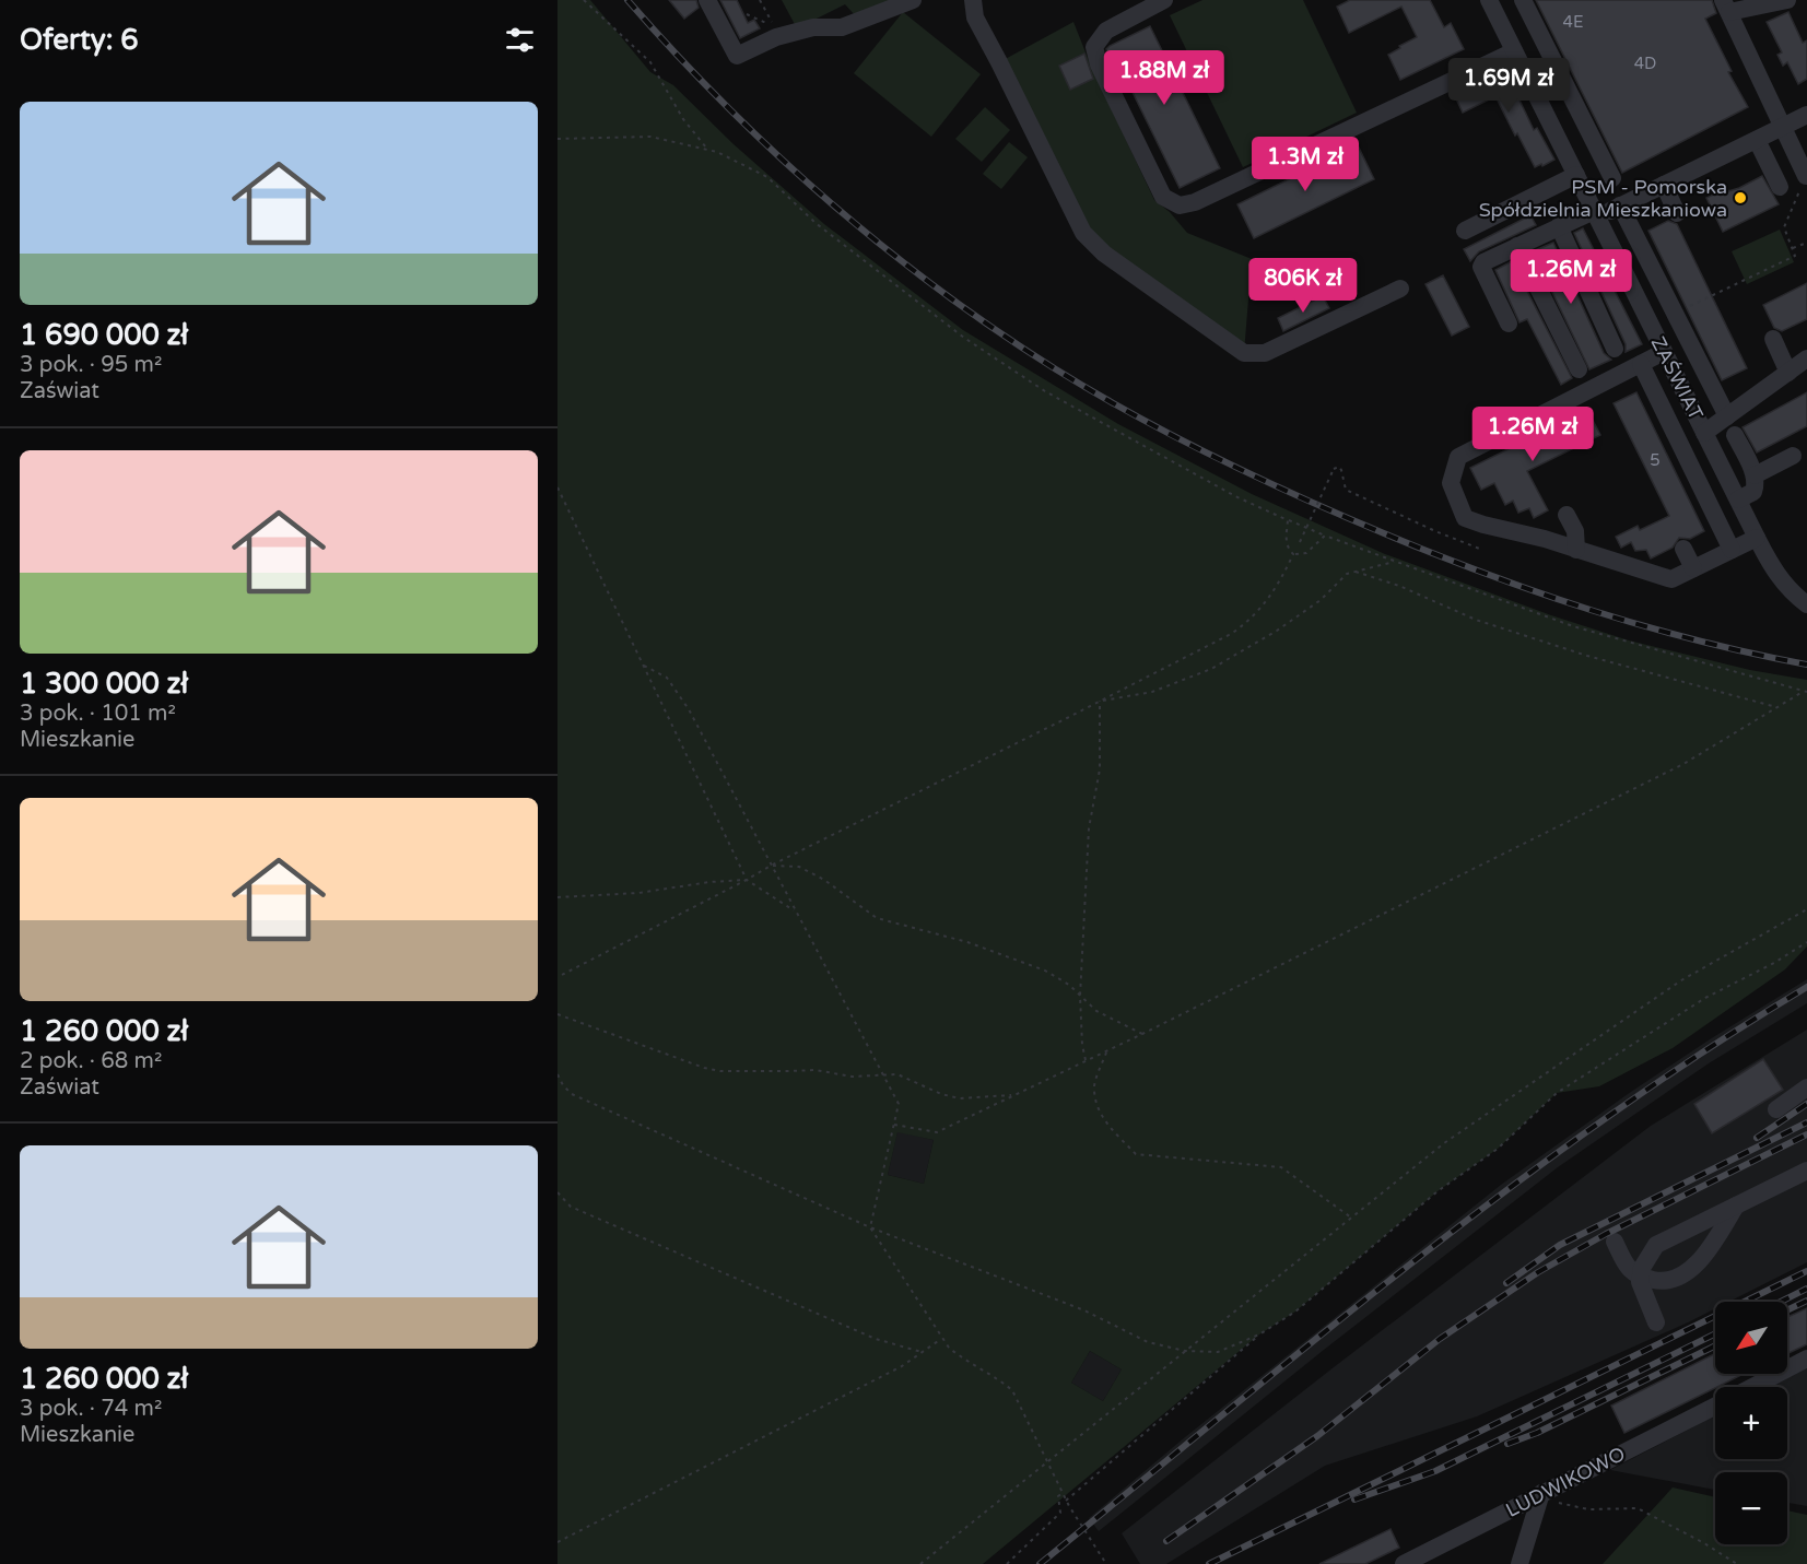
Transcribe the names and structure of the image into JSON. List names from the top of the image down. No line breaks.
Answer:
{"streets":{"street":["ZAŚWIAT","LUDWIKOWO"]},"places":["PSM - Pomorska Spółdzielnia Mieszkaniowa"],"house_numbers":["4E","4D","5"],"north":"bottom left","page":{"heading":"Oferty: 6","price":["1.88M zł","1.69M zł","1.3M zł","1.26M zł","806K zł","1.26M zł"],"list":[{"name":"1 690 000 zł","note":"3 pok. · 95 m² · Zaświat"},{"name":"1 300 000 zł","note":"3 pok. · 101 m² · Mieszkanie"},{"name":"1 260 000 zł","note":"2 pok. · 68 m² · Zaświat"},{"name":"1 260 000 zł","note":"3 pok. · 74 m² · Mieszkanie"}],"map_buttons":["+","−"]}}
